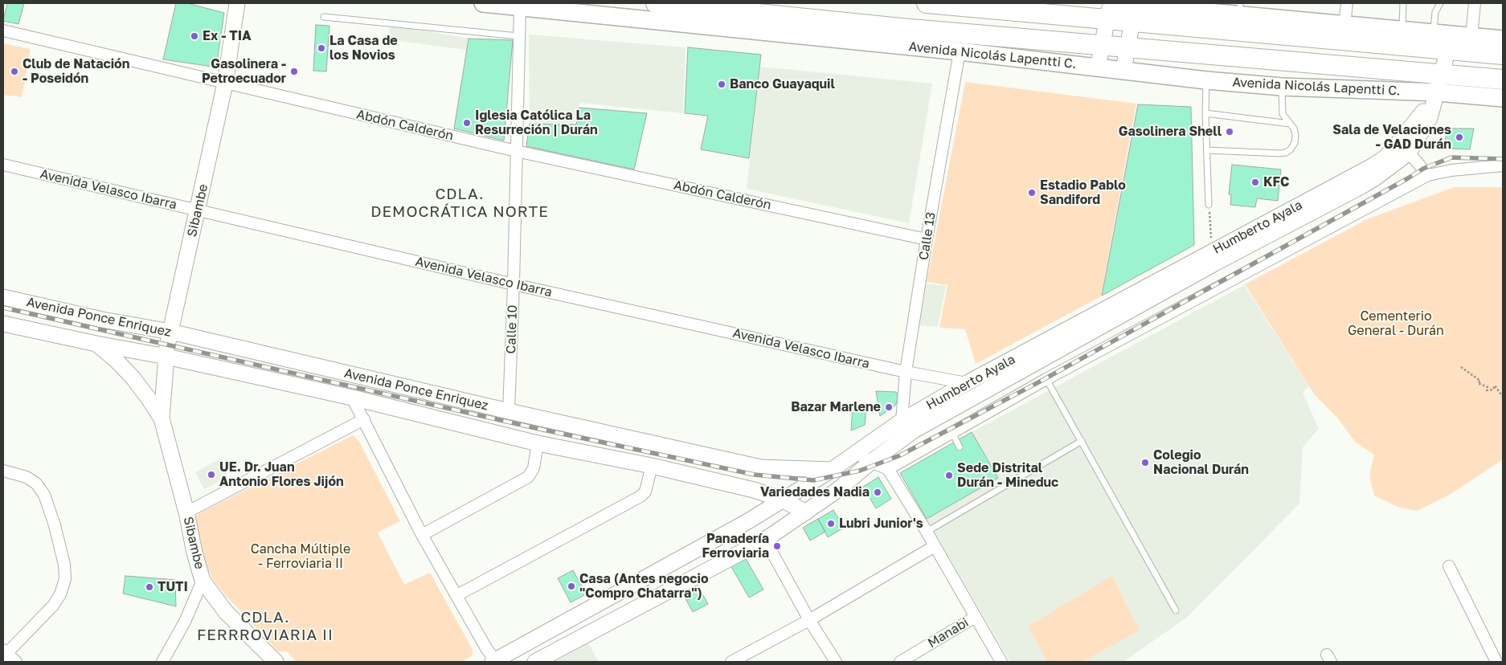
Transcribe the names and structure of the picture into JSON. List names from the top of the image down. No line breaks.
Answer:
{"streets":{"highway":["Avenida Nicolás Lapentti C."],"street":["Abdón Calderón","Avenida Velasco Ibarra","Sibambe","Humberto Ayala","Calle 13","Avenida Ponce Enriquez","Calle 10","Manabi"]},"crossings":[["Avenida Nicolás Lapentti C.","Humberto Ayala"],["Avenida Nicolás Lapentti C.","Calle 13"],["Avenida Nicolás Lapentti C.","Calle 10"],["Abdón Calderón","Sibambe"],["Abdón Calderón","Calle 13"],["Abdón Calderón","Calle 10"],["Avenida Velasco Ibarra","Sibambe"],["Avenida Velasco Ibarra","Humberto Ayala"],["Avenida Velasco Ibarra","Calle 13"],["Avenida Velasco Ibarra","Calle 10"],["Sibambe","Avenida Ponce Enriquez"],["Humberto Ayala","Calle 13"],["Humberto Ayala","Avenida Ponce Enriquez"],["Avenida Ponce Enriquez","Calle 10"]],"districts":["CDLA. DEMOCRÁTICA NORTE","CDLA. FERRROVIARIA II"],"parks":["Cementerio General - Durán","Cancha Múltiple - Ferroviaria II"],"places":["Ex - TIA","La Casa de los Novios","Club de Natación - Poseidón","Gasolinera - Petroecuador","Banco Guayaquil","Iglesia Católica La Resurreción | Durán","Gasolinera Shell","Sala de Velaciones - GAD Durán","KFC","Estadio Pablo Sandiford","Bazar Marlene","Colegio Nacional Durán","UE. Dr. Juan Antonio Flores Jijón","Sede Distrital Durán - Mineduc","Variedades Nadia","Lubri Junior's","Panadería Ferroviaria","Casa (Antes negocio \"Compro Chatarra\")","TUTI"]}
